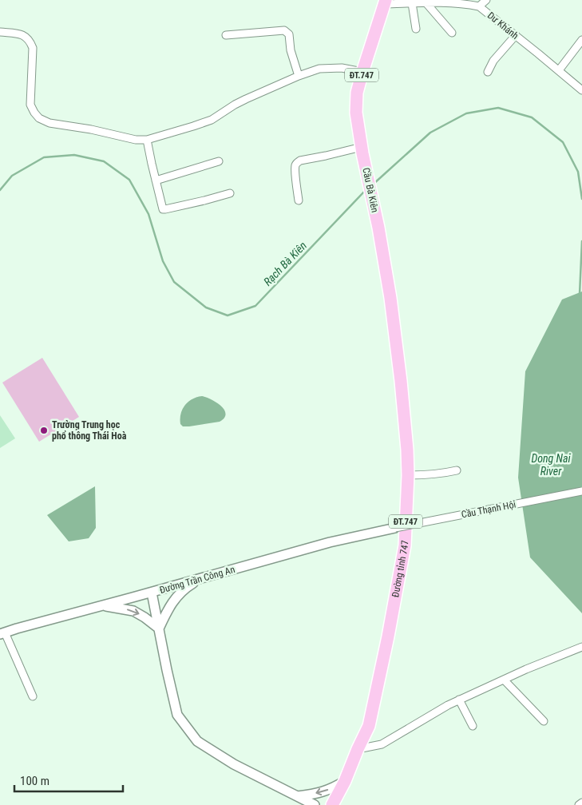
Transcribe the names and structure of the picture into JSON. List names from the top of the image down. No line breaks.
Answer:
{"streets":{"main road":["ĐT.747","Cầu Bà Kiên","Đường tỉnh 747"],"street":["Dư Khánh","Cầu Thạnh Hội","Đường Trần Công An"]},"crossings":[["Dư Khánh","ĐT.747"],["ĐT.747","Cầu Bà Kiên"],["Cầu Bà Kiên","Đường tỉnh 747"],["Cầu Thạnh Hội","Đường Trần Công An"]],"water":["Rạch Bà Kiên","Dong Nai River"],"places":["Trường Trung học phổ thông Thái Hoà"],"scale_bar":"100 m"}
